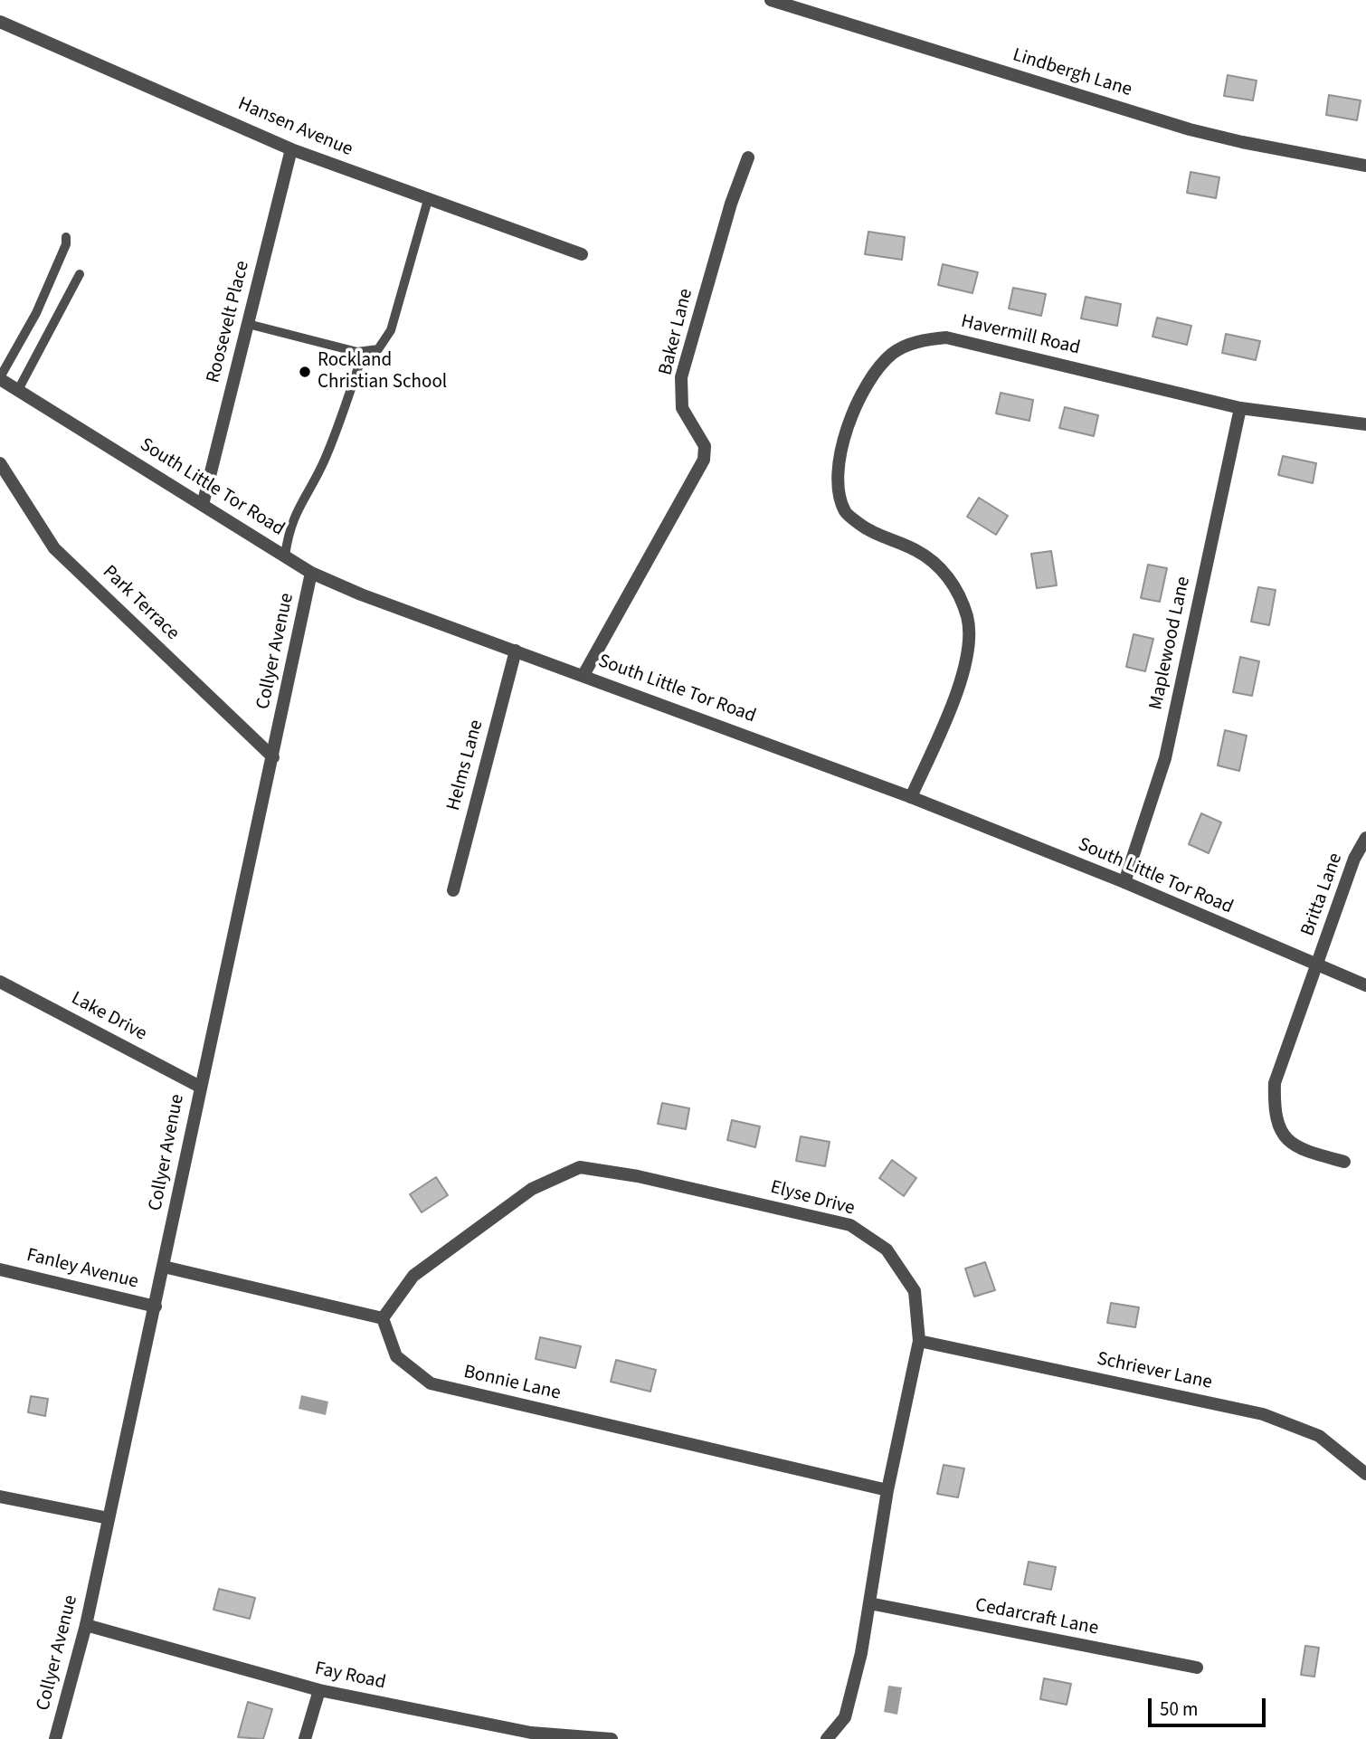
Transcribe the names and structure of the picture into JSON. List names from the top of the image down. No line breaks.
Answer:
{"streets":{"street":["Lindbergh Lane","Hansen Avenue","Roosevelt Place","Baker Lane","Havermill Road","South Little Tor Road","Park Terrace","Maplewood Lane","Collyer Avenue","Helms Lane","Britta Lane","Lake Drive","Elyse Drive","Fanley Avenue","Schriever Lane","Bonnie Lane","Cedarcraft Lane","Fay Road"]},"crossings":[["Hansen Avenue","Roosevelt Place"],["Roosevelt Place","South Little Tor Road"],["Baker Lane","South Little Tor Road"],["Havermill Road","South Little Tor Road"],["Havermill Road","Maplewood Lane"],["South Little Tor Road","Maplewood Lane"],["South Little Tor Road","Collyer Avenue"],["South Little Tor Road","Helms Lane"],["South Little Tor Road","Britta Lane"],["Park Terrace","Collyer Avenue"],["Collyer Avenue","Lake Drive"],["Collyer Avenue","Fanley Avenue"],["Collyer Avenue","Fay Road"],["Elyse Drive","Schriever Lane"],["Elyse Drive","Bonnie Lane"],["Elyse Drive","Cedarcraft Lane"]],"places":["Rockland Christian School"],"scale_bar":"50 m"}
